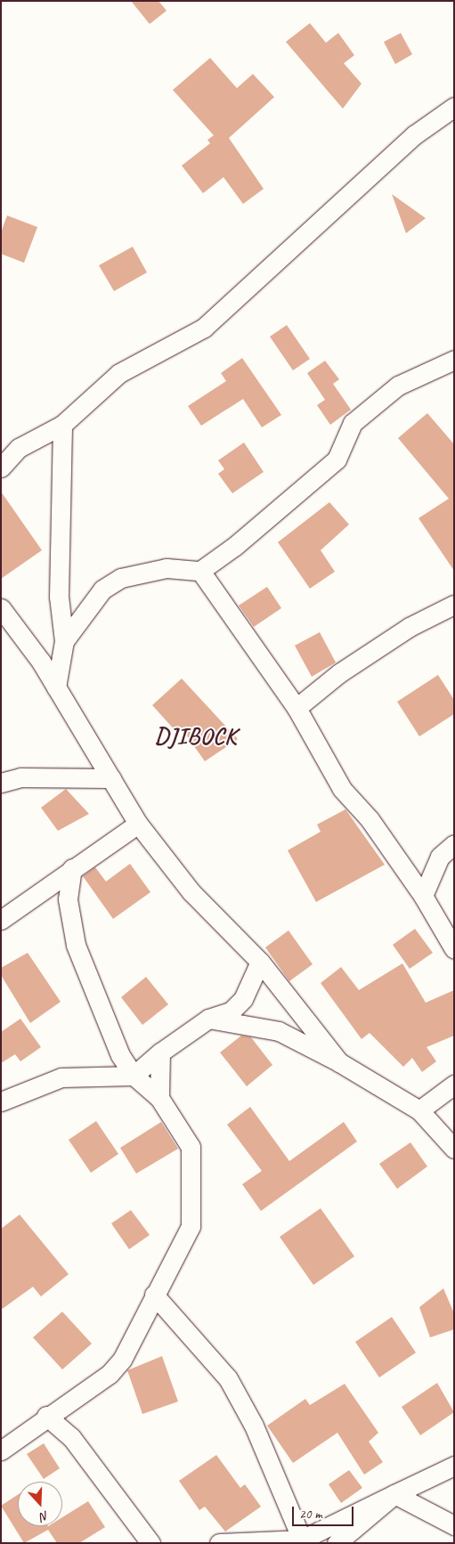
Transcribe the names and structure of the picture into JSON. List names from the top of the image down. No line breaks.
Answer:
{"districts":["DJIBOCK"],"scale_bar":"20 m","north":"bottom"}
